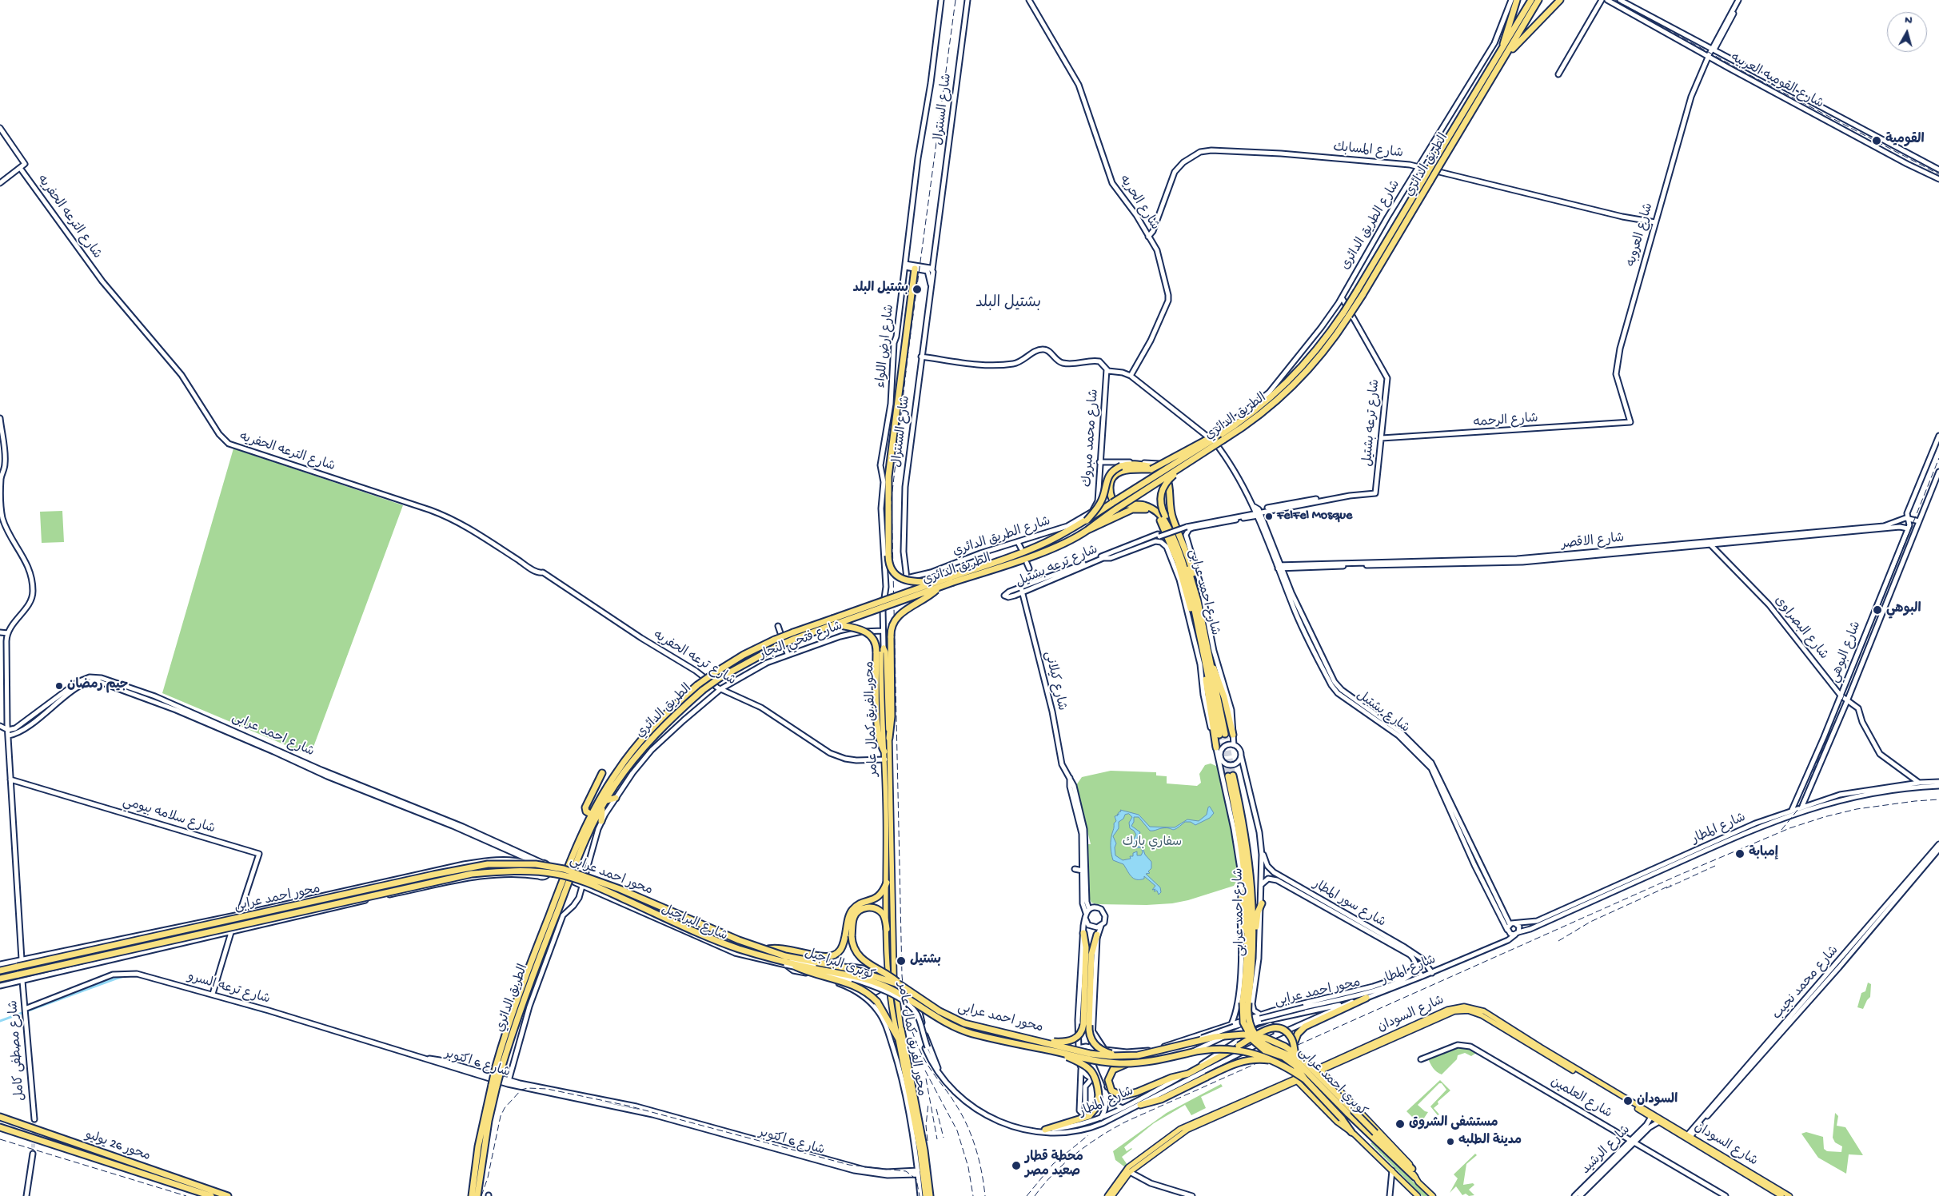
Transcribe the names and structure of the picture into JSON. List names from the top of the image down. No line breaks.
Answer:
{"streets":{"highway":["الطريق الدائري","شارع احمد عرابى","محور الفريق كمال عامر","محور احمد عرابى","كوبري احمد عرابى","محور 26 يوليو"],"main road":["شارع السودان"],"street":["شارع القوميه العربيه","شارع السنترال","شارع المسابك","شارع الحريه","شارع الترعه الحفريه","شارع الطريق الدائرى","شارع العروبه","شارع ارض اللواء","شارع الرحمه","شارع ترعه بشتيل","شارع محمد مبروك","شارع الطريق الدائري","شارع الاقصر","شارع البصراوى","شارع فتحي النجار","شارع البوهي","شارع ترعه الحفريه","شارع كيلانى","شارع بشتيل","شارع سلامه بيومي","شارع المطار","شارع سور المطار","شارع البراجيل","كوبرى البراجيل","شارع محمد نجيب","شارع ترعه السرو","شارع مصطفى كامل","شارع 6 اكتوبر","شارع العلمين","شارع الرشيد"]},"crossings":[["شارع القوميه العربيه","شارع العروبه"],["شارع السنترال","شارع الطريق الدائري"],["شارع المسابك","شارع الحريه"],["شارع المسابك","شارع الطريق الدائرى"],["شارع المسابك","شارع العروبه"],["الطريق الدائري","شارع احمد عرابى"],["الطريق الدائري","شارع بشتيل"],["شارع الحريه","شارع بشتيل"],["شارع الترعه الحفريه","شارع ترعه الحفريه"],["شارع الطريق الدائرى","شارع ترعه بشتيل"],["شارع الطريق الدائرى","شارع بشتيل"],["شارع العروبه","شارع الرحمه"],["شارع ارض اللواء","شارع فتحي النجار"],["شارع ارض اللواء","محور الفريق كمال عامر"],["شارع الرحمه","شارع ترعه بشتيل"],["شارع ترعه بشتيل","شارع كيلانى"],["شارع ترعه بشتيل","شارع بشتيل"],["شارع محمد مبروك","شارع الطريق الدائري"],["شارع الاقصر","شارع البصراوى"],["شارع الاقصر","شارع البوهي"],["شارع الاقصر","شارع بشتيل"],["شارع احمد عرابى","كوبري احمد عرابى"],["شارع البصراوى","شارع البوهي"],["شارع البصراوى","شارع المطار"],["شارع فتحي النجار","شارع ترعه الحفريه"],["شارع فتحي النجار","شارع البراجيل"],["شارع فتحي النجار","شارع 6 اكتوبر"],["شارع البوهي","شارع المطار"],["شارع ترعه الحفريه","محور الفريق كمال عامر"],["شارع بشتيل","شارع المطار"],["شارع المطار","محور احمد عرابى"],["شارع المطار","شارع سور المطار"],["شارع المطار","كوبرى البراجيل"],["محور احمد عرابى","شارع سور المطار"],["محور احمد عرابى","شارع البراجيل"],["محور احمد عرابى","كوبرى البراجيل"],["محور احمد عرابى","كوبري احمد عرابى"],["شارع البراجيل","كوبرى البراجيل"],["شارع محمد نجيب","شارع السودان"],["شارع ترعه السرو","شارع مصطفى كامل"],["شارع ترعه السرو","شارع 6 اكتوبر"],["شارع السودان","شارع الرشيد"],["شارع العلمين","شارع الرشيد"]],"districts":["بشتيل البلد"],"parks":["سفاري بارك"],"places":["القومية","بشتيل البلد","FelFel Mosque","البوهي","جيم رمضان","إمبابة","بشتيل","السودان","مستشفى الشروق","مدينة الطلبه","محطة قطار صعيد مصر"],"north":"top"}
